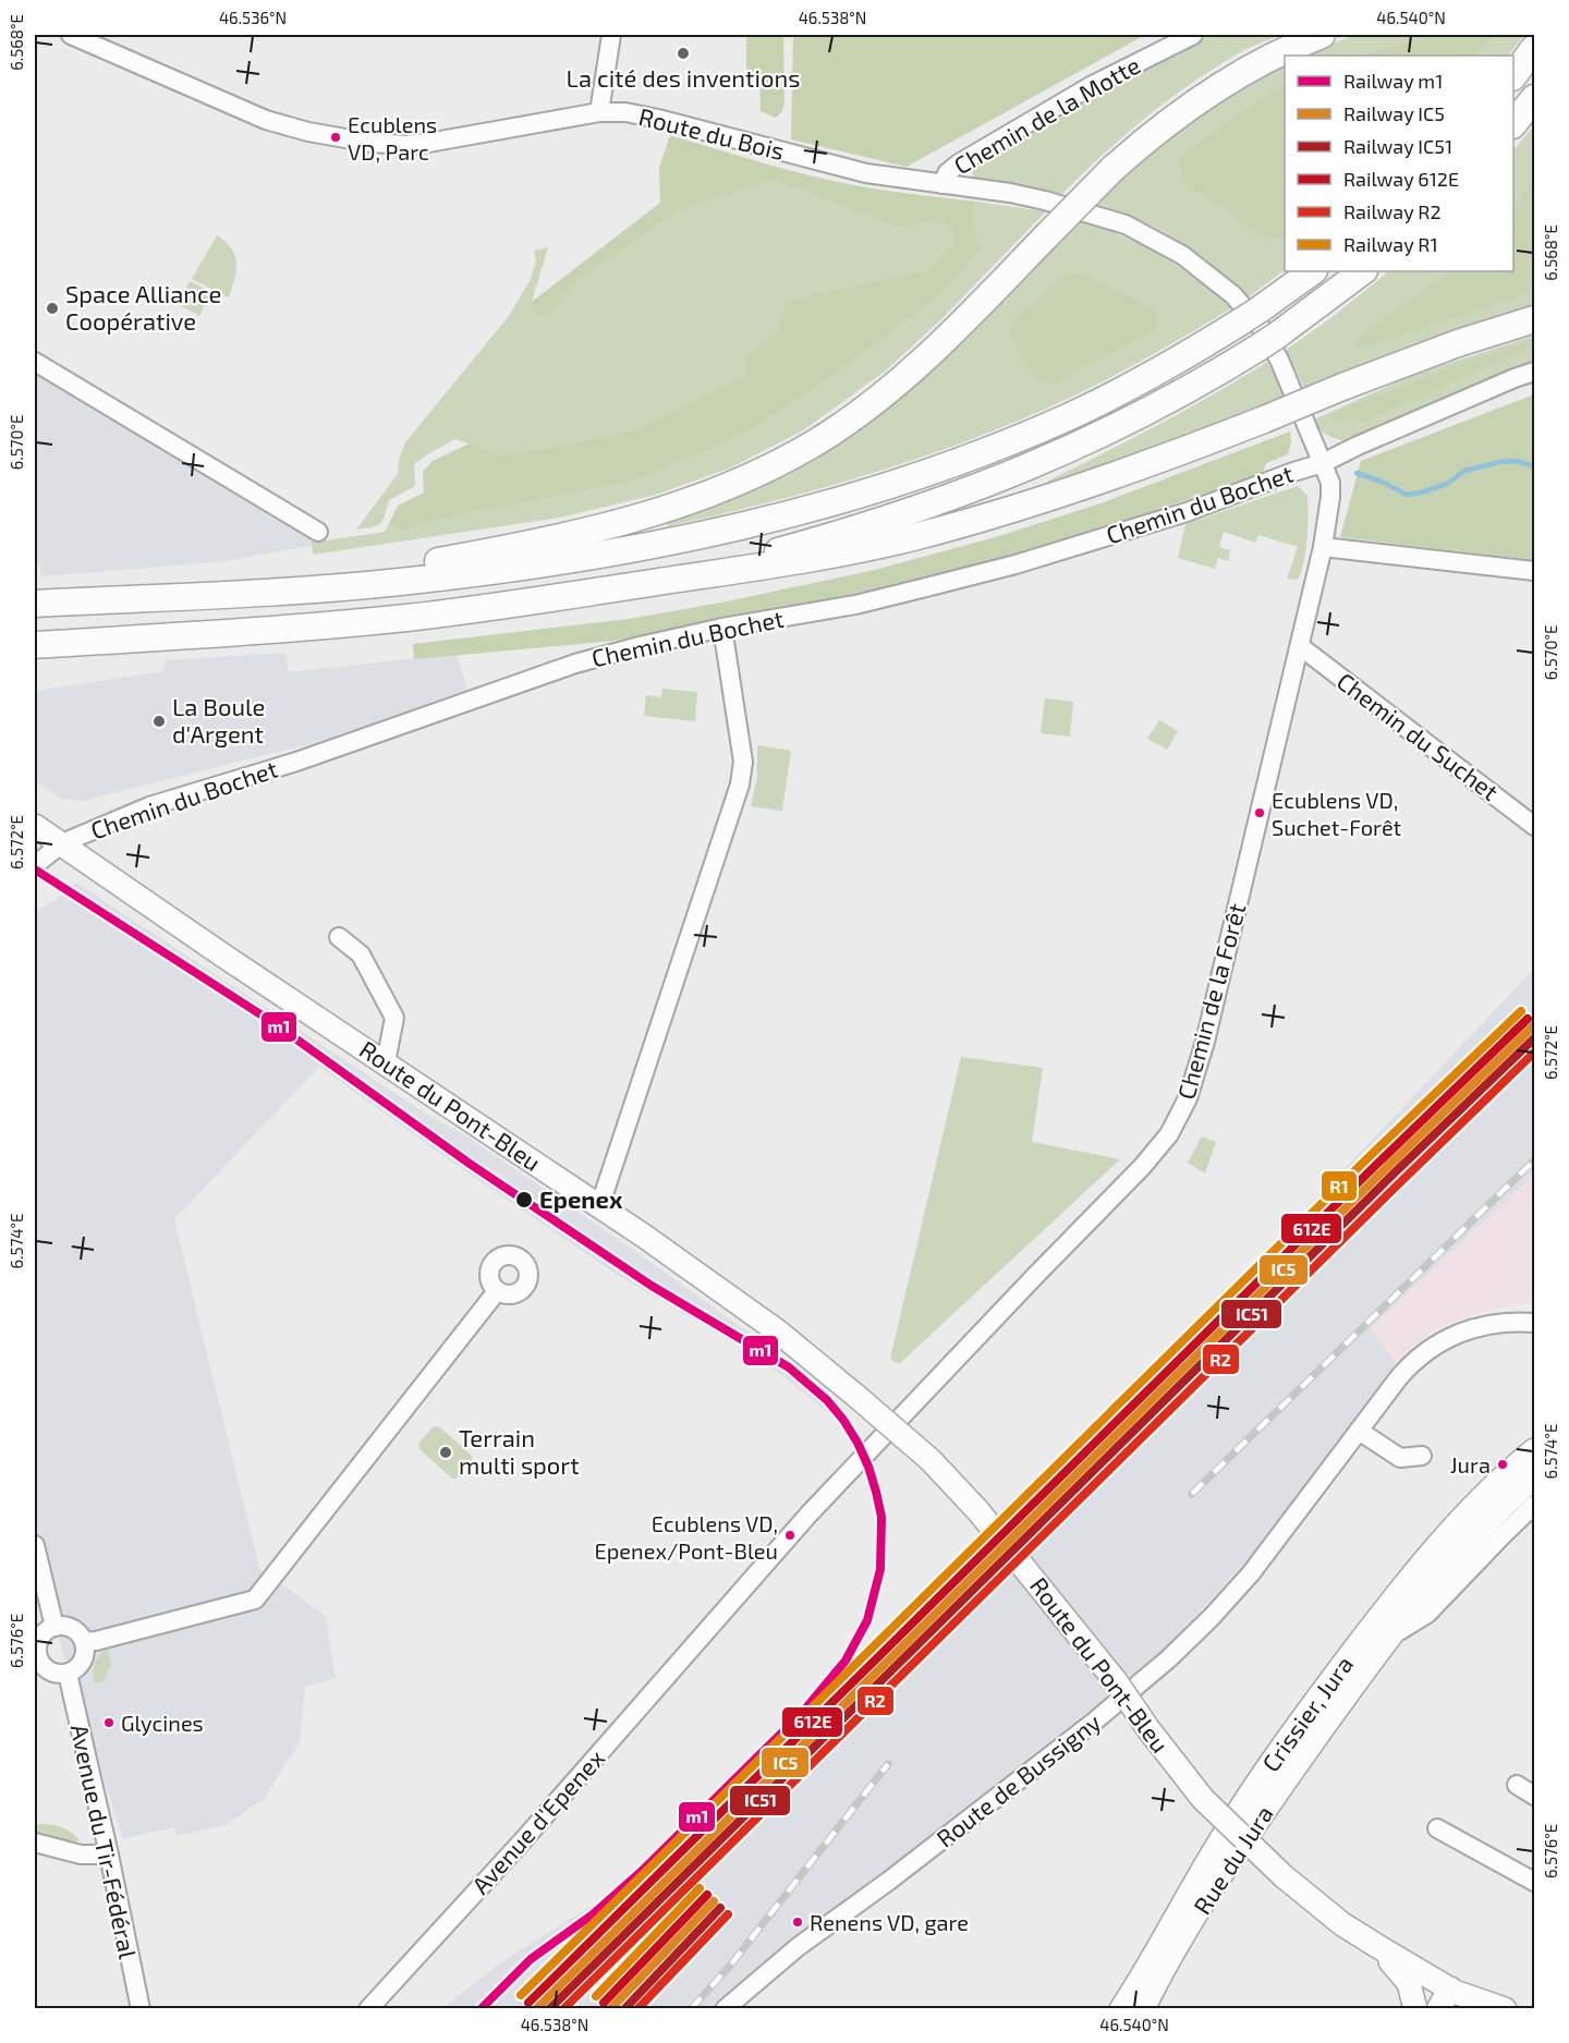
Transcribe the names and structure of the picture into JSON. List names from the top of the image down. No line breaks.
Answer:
{"streets":{"main road":["Route du Pont-Bleu","Crissier, Jura","Rue du Jura"],"street":["Chemin de la Motte","Route du Bois","Chemin du Bochet","Chemin du Suchet","Chemin de la Forêt","Route de Bussigny","Avenue d'Epenex","Avenue du Tir-Fédéral"]},"crossings":[["Chemin de la Motte","Route du Bois"],["Route du Bois","Chemin du Bochet"],["Route du Bois","Chemin de la Forêt"],["Chemin du Bochet","Chemin de la Forêt"],["Chemin du Bochet","Route du Pont-Bleu"],["Chemin du Suchet","Chemin de la Forêt"],["Chemin de la Forêt","Avenue d'Epenex"]],"places":["La cité des inventions","Ecublens VD, Parc","Space Alliance Coopérative","La Boule d'Argent","Ecublens VD, Suchet-Forêt","Epenex","Terrain multi sport","Jura","Ecublens VD, Epenex/Pont-Bleu","Glycines","Renens VD, gare"],"lines":["rail line m1","rail line R1","rail line 612E","rail line IC5","rail line IC51","rail line R2"],"legend":["Railway m1","Railway IC5","Railway IC51","Railway 612E","Railway R2","Railway R1"],"coordinates":["46.536°N","46.538°N","46.540°N","6.568°E","6.570°E","6.572°E","6.574°E","6.576°E"]}
